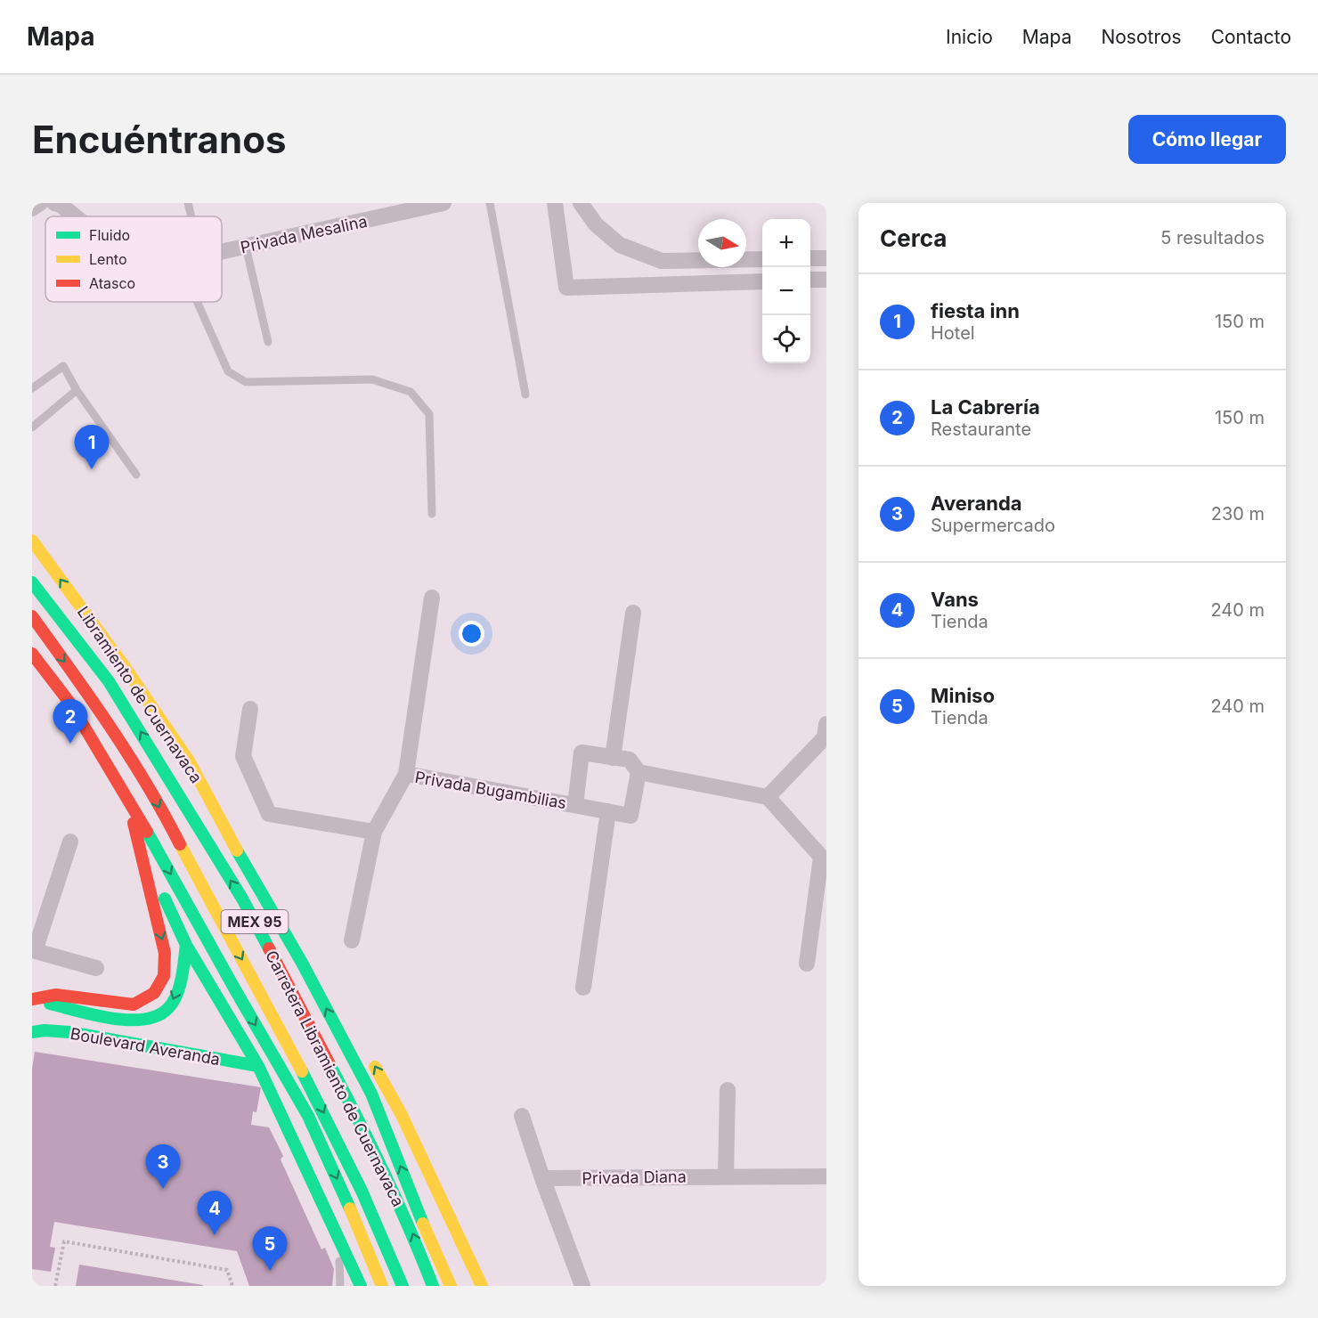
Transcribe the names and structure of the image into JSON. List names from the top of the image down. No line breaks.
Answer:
{"streets":{"main road":["Libramiento de Cuernavaca","MEX 95","Boulevard Averanda","Carretera Libramiento de Cuernavaca"],"street":["Privada Mesalina","Privada Bugambilias","Privada Diana"]},"legend":["Fluido","Lento","Atasco"],"north":"right","page":{"header":"Mapa","nav":["Inicio","Mapa","Nosotros","Contacto"],"buttons":"Cómo llegar","title":"Encuéntranos","heading":["Cerca","5 resultados"],"map_buttons":["+","−"],"list":[{"mark":"1","name":"fiesta inn","note":"Hotel","value":"150 m"},{"mark":"2","name":"La Cabrería","note":"Restaurante","value":"150 m"},{"mark":"3","name":"Averanda","note":"Supermercado","value":"230 m"},{"mark":"4","name":"Vans","note":"Tienda","value":"240 m"},{"mark":"5","name":"Miniso","note":"Tienda","value":"240 m"}],"pins":["1","2","3","4","5"]}}
